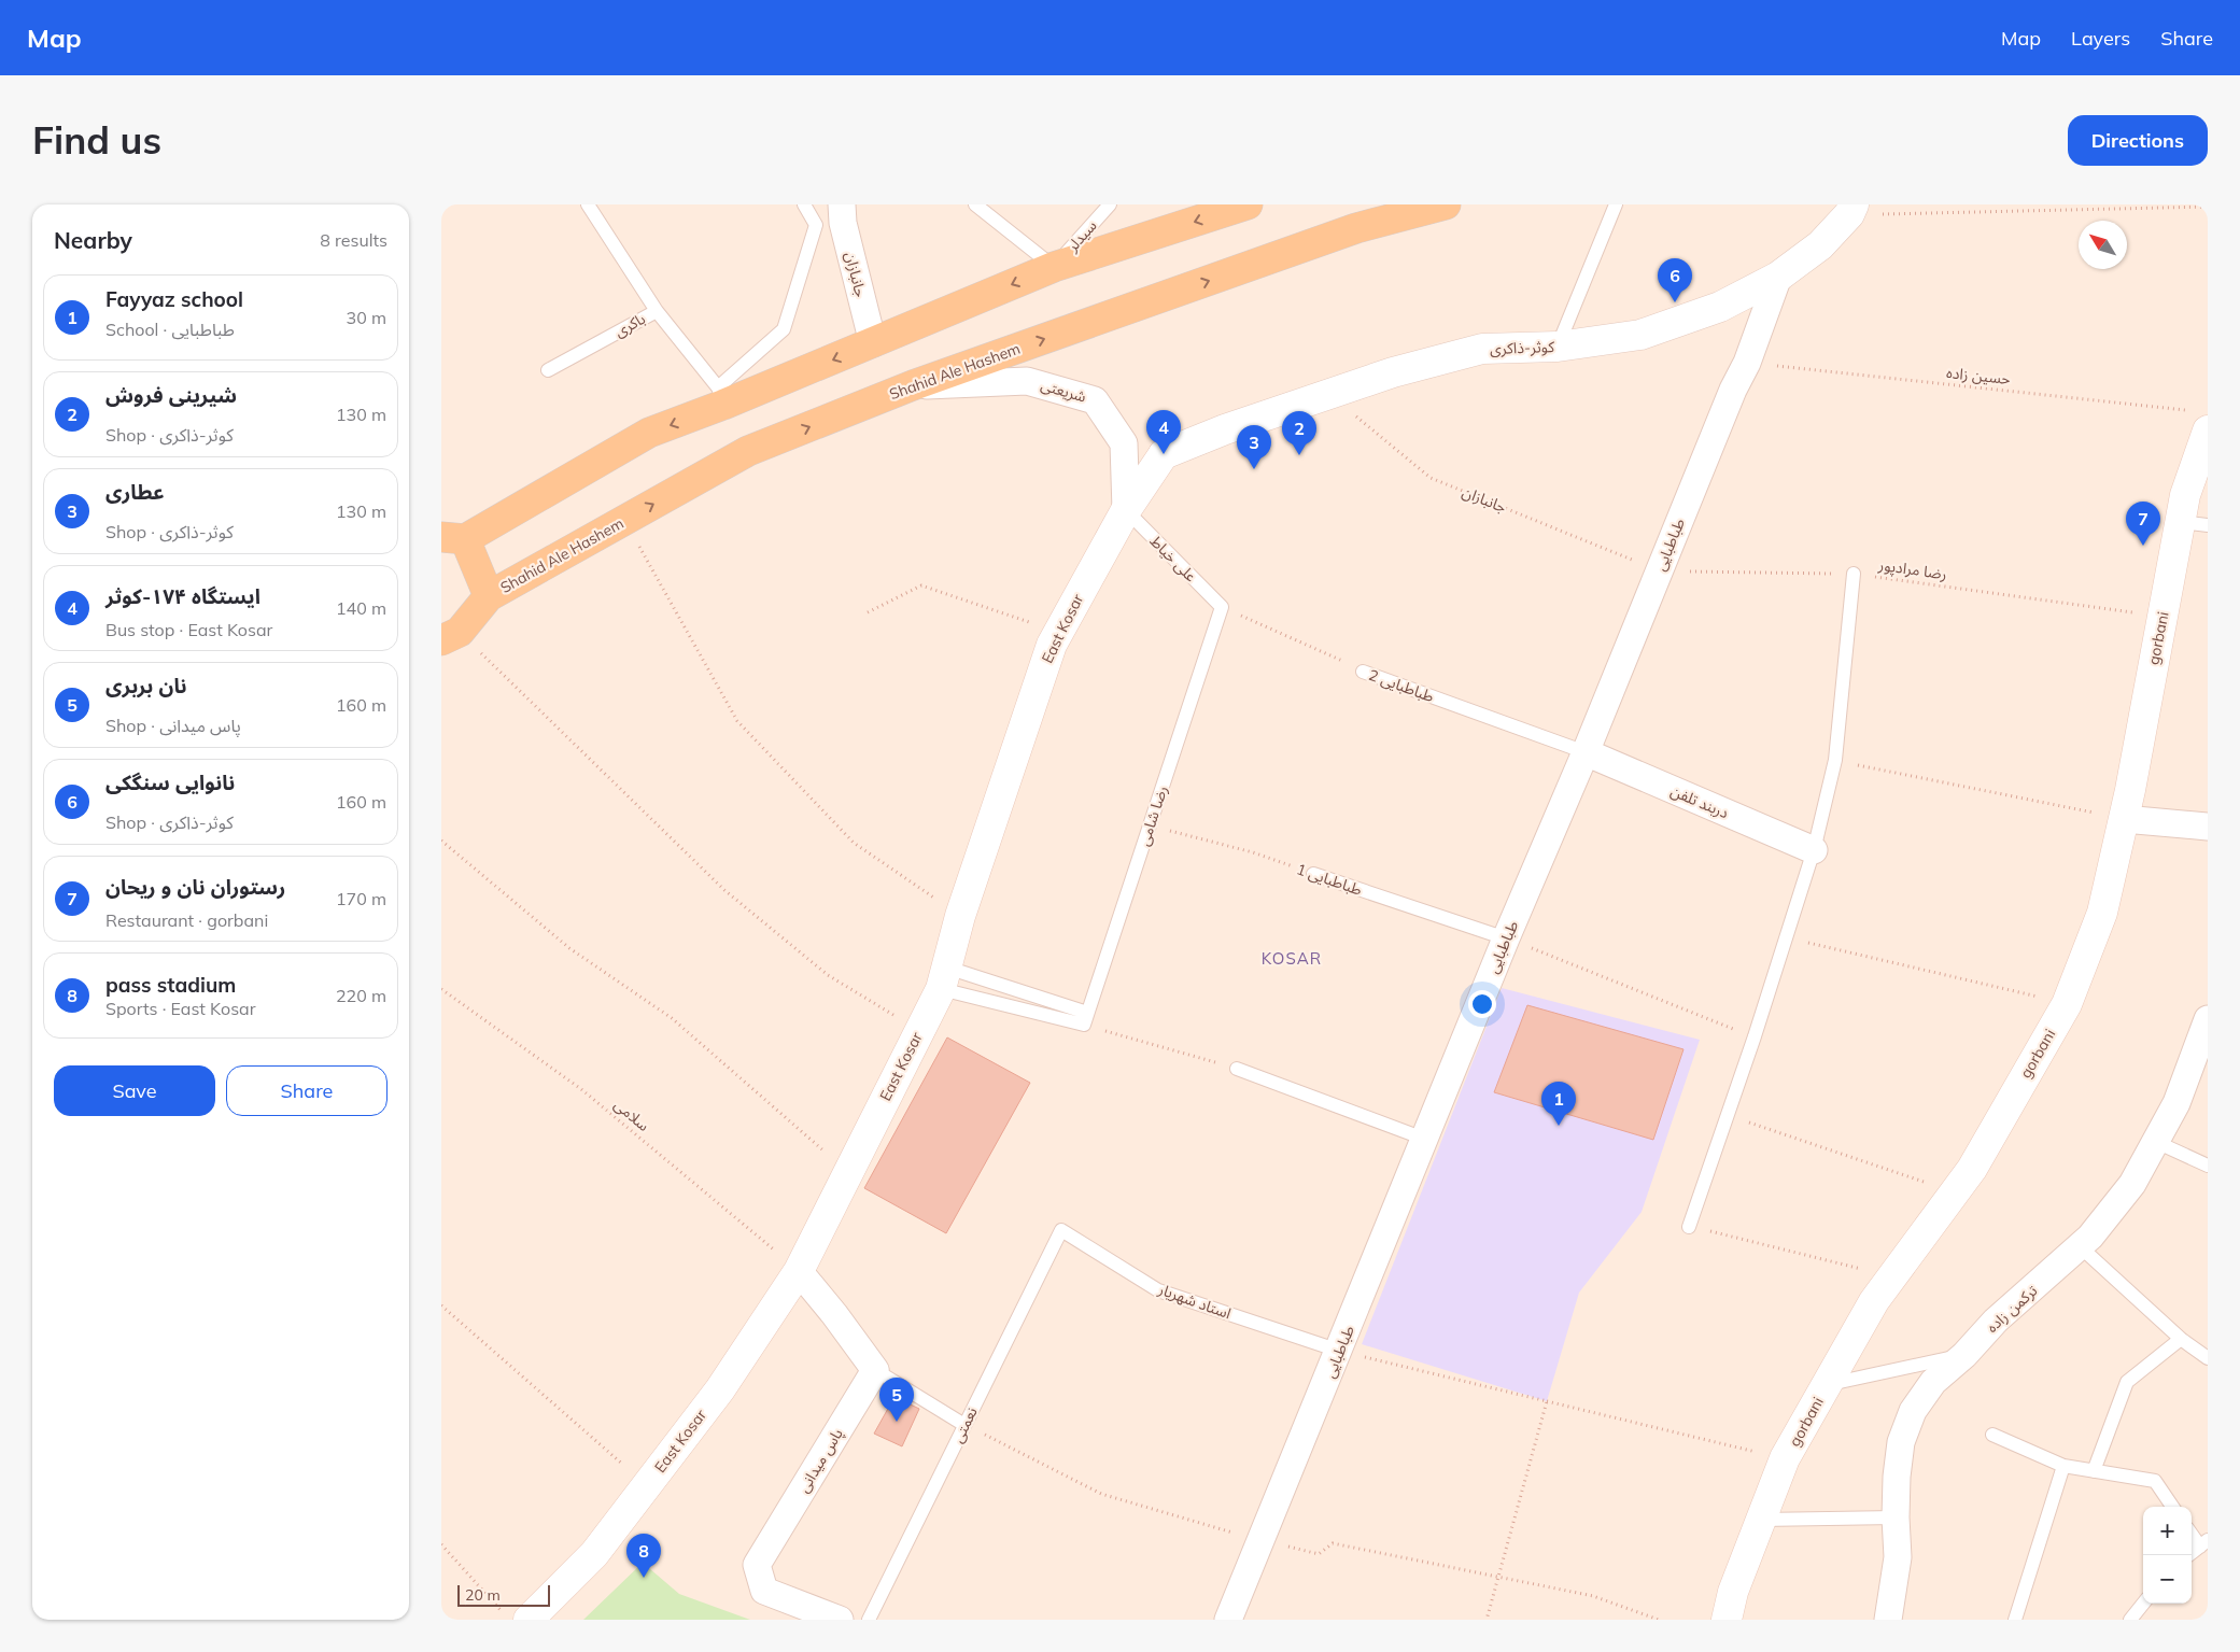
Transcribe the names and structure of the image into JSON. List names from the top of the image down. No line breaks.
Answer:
{"streets":{"main road":["کوثر-ذاکری","Shahid Ale Hashem","East Kosar","gorbani"],"street":["جانبازان","شریعتی","طباطبایی","دربند تلفن","ترکمن زاده","پاس میدانی"],"lane":["سیدلر","باکری","علی خیاط","طباطبایی 2","رضا شامی","طباطبایی 1","استاد شهریار","نعمتی"],"path":["حسین زاده","رضا مرادپور","سلامی"]},"crossings":[["جانبازان","کوثر-ذاکری"],["جانبازان","طباطبایی"],["جانبازان","رضا مرادپور"],["کوثر-ذاکری","طباطبایی"],["کوثر-ذاکری","East Kosar"],["Shahid Ale Hashem","شریعتی"],["حسین زاده","طباطبایی"],["شریعتی","علی خیاط"],["شریعتی","East Kosar"],["طباطبایی","رضا مرادپور"],["طباطبایی","طباطبایی 2"],["طباطبایی","دربند تلفن"],["طباطبایی","طباطبایی 1"],["طباطبایی","استاد شهریار"],["علی خیاط","East Kosar"],["علی خیاط","طباطبایی 2"],["علی خیاط","رضا شامی"],["رضا مرادپور","gorbani"],["East Kosar","سلامی"],["طباطبایی 2","دربند تلفن"],["طباطبایی 2","رضا شامی"],["رضا شامی","طباطبایی 1"],["استاد شهریار","نعمتی"]],"districts":["KOSAR"],"scale_bar":"20 m","north":"top left","page":{"header":"Map","nav":["Map","Layers","Share"],"buttons":["Directions",["Save","Share"]],"title":"Find us","heading":["Nearby","8 results"],"pins":["6","4","2","3","7","1","5","8"],"list":[{"mark":"1","name":"Fayyaz school","note":"School · طباطبایی","value":"30 m"},{"mark":"2","name":"شیرینی فروش","note":"Shop · کوثر-ذاکری","value":"130 m"},{"mark":"3","name":"عطاری","note":"Shop · کوثر-ذاکری","value":"130 m"},{"mark":"4","name":"ایستگاه ۱۷۴-کوثر","note":"Bus stop · East Kosar","value":"140 m"},{"mark":"5","name":"نان بربری","note":"Shop · پاس میدانی","value":"160 m"},{"mark":"6","name":"نانوایی سنگکی","note":"Shop · کوثر-ذاکری","value":"160 m"},{"mark":"7","name":"رستوران نان و ریحان","note":"Restaurant · gorbani","value":"170 m"},{"mark":"8","name":"pass stadium","note":"Sports · East Kosar","value":"220 m"}],"map_buttons":["+","−"],"scale":"20 m"}}
